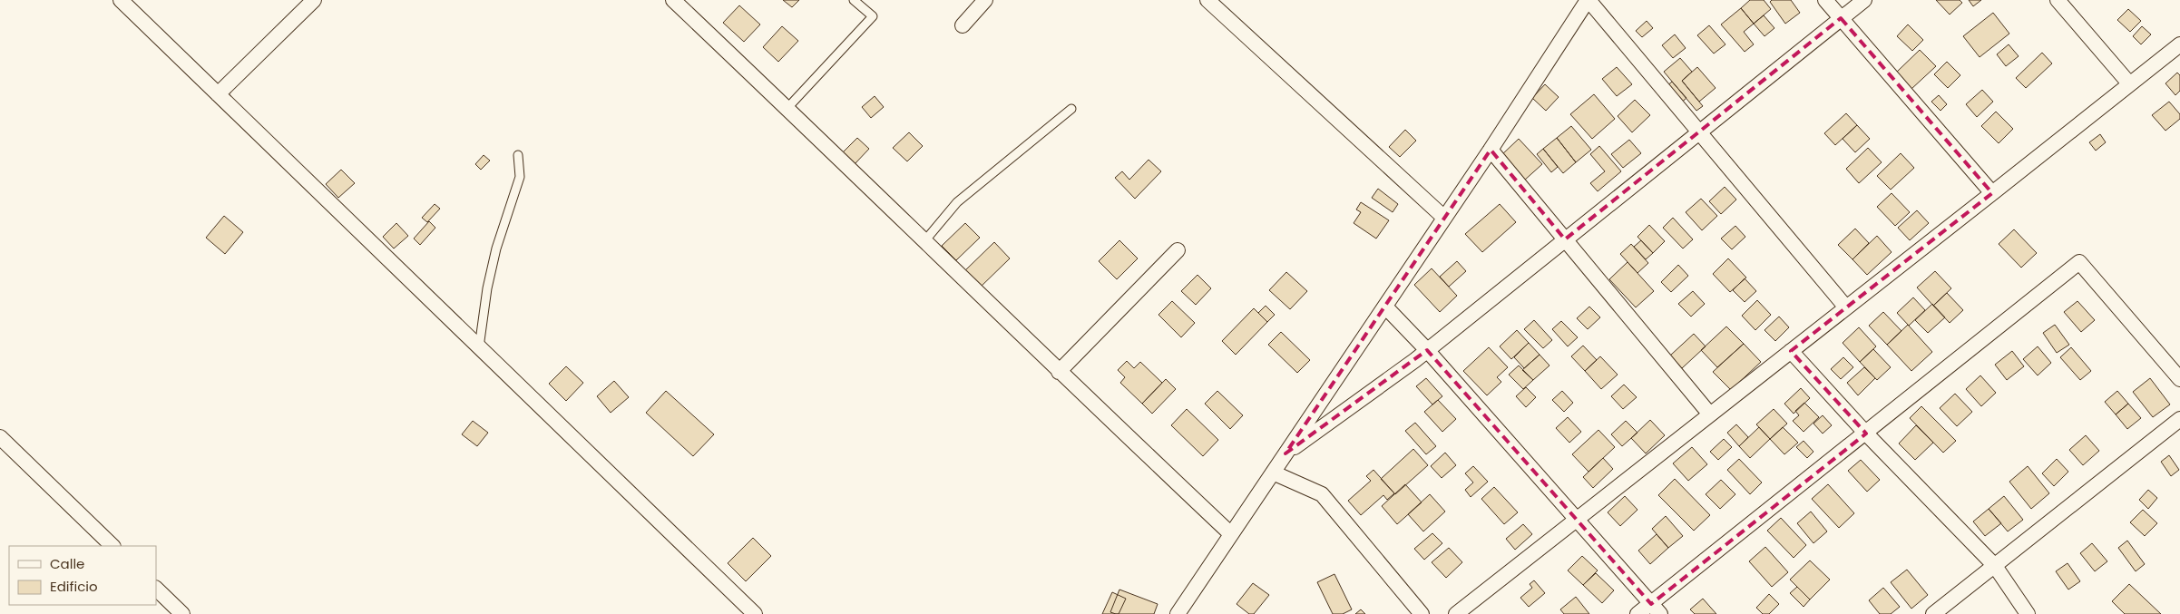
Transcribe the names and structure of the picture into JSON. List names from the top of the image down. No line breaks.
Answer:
{"legend":["Calle","Edificio"]}
